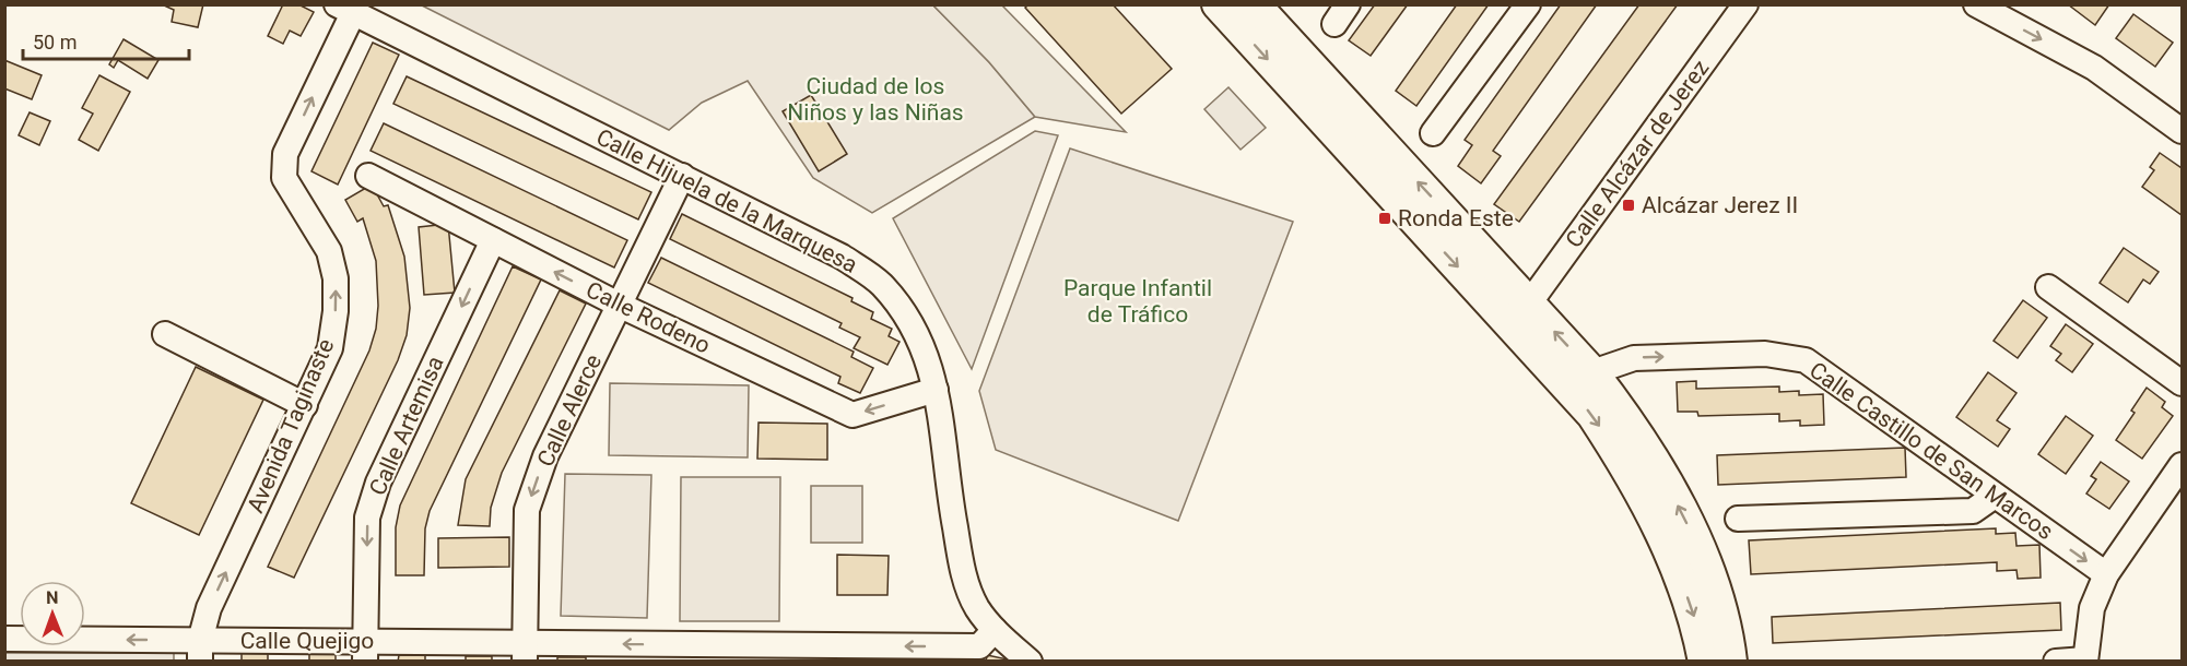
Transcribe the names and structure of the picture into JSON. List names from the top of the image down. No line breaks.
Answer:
{"streets":{"street":["Calle Alcázar de Jerez","Calle Hijuela de la Marquesa","Calle Rodeno","Calle Alerce","Avenida Taginaste","Calle Artemisa","Calle Castillo de San Marcos","Calle Quejigo"]},"crossings":[["Calle Hijuela de la Marquesa","Calle Rodeno"],["Calle Hijuela de la Marquesa","Calle Alerce"],["Calle Hijuela de la Marquesa","Avenida Taginaste"],["Calle Hijuela de la Marquesa","Calle Quejigo"],["Calle Rodeno","Calle Alerce"],["Calle Rodeno","Calle Artemisa"],["Calle Alerce","Calle Quejigo"],["Avenida Taginaste","Calle Quejigo"],["Calle Artemisa","Calle Quejigo"]],"one_way":["Calle Rodeno","Calle Alerce","Avenida Taginaste","Calle Artemisa","Calle Castillo de San Marcos","Calle Quejigo"],"parks":["Ciudad de los Niños y las Niñas","Parque Infantil de Tráfico"],"places":{"transit":["Alcázar Jerez II","Ronda Este"]},"scale_bar":"50 m","north":"top"}
